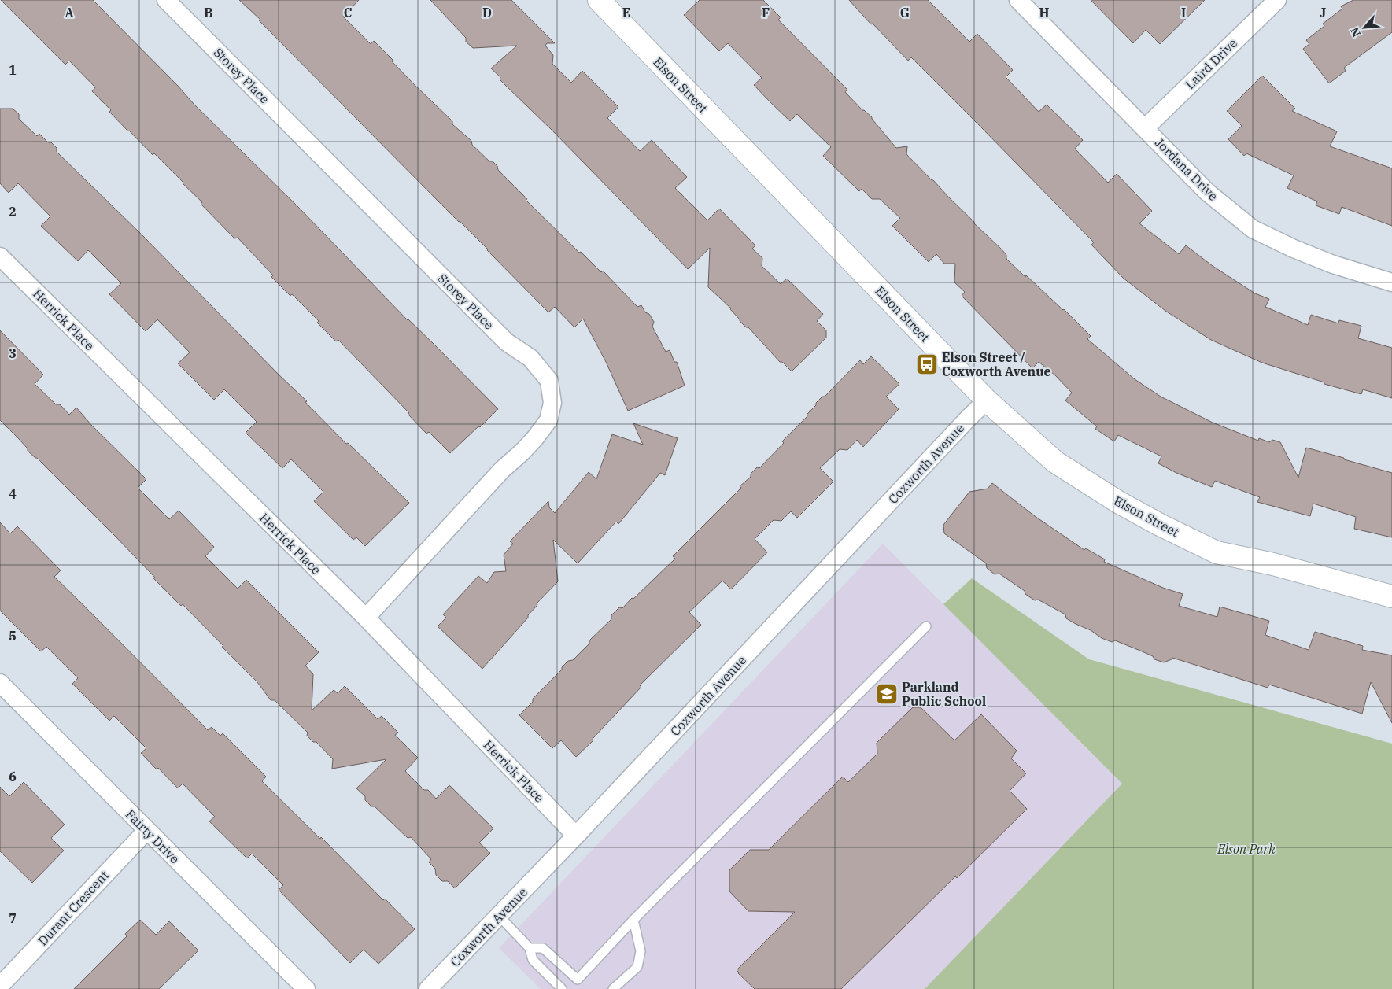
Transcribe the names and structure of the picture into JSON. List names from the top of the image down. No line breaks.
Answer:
{"streets":{"street":["Laird Drive","Storey Place","Elson Street","Jordana Drive","Herrick Place","Coxworth Avenue","Fairty Drive","Durant Crescent"]},"crossings":[["Laird Drive","Jordana Drive"],["Storey Place","Herrick Place"],["Elson Street","Coxworth Avenue"],["Herrick Place","Coxworth Avenue"],["Fairty Drive","Durant Crescent"]],"parks":["Elson Park"],"places":{"bus stop":["Elson Street / Coxworth Avenue"],"school or university":["Parkland Public School"]},"north":"bottom left","grid":{"columns":["A","B","C","D","E","F","G","H","I","J"],"rows":["1","2","3","4","5","6","7"]}}
